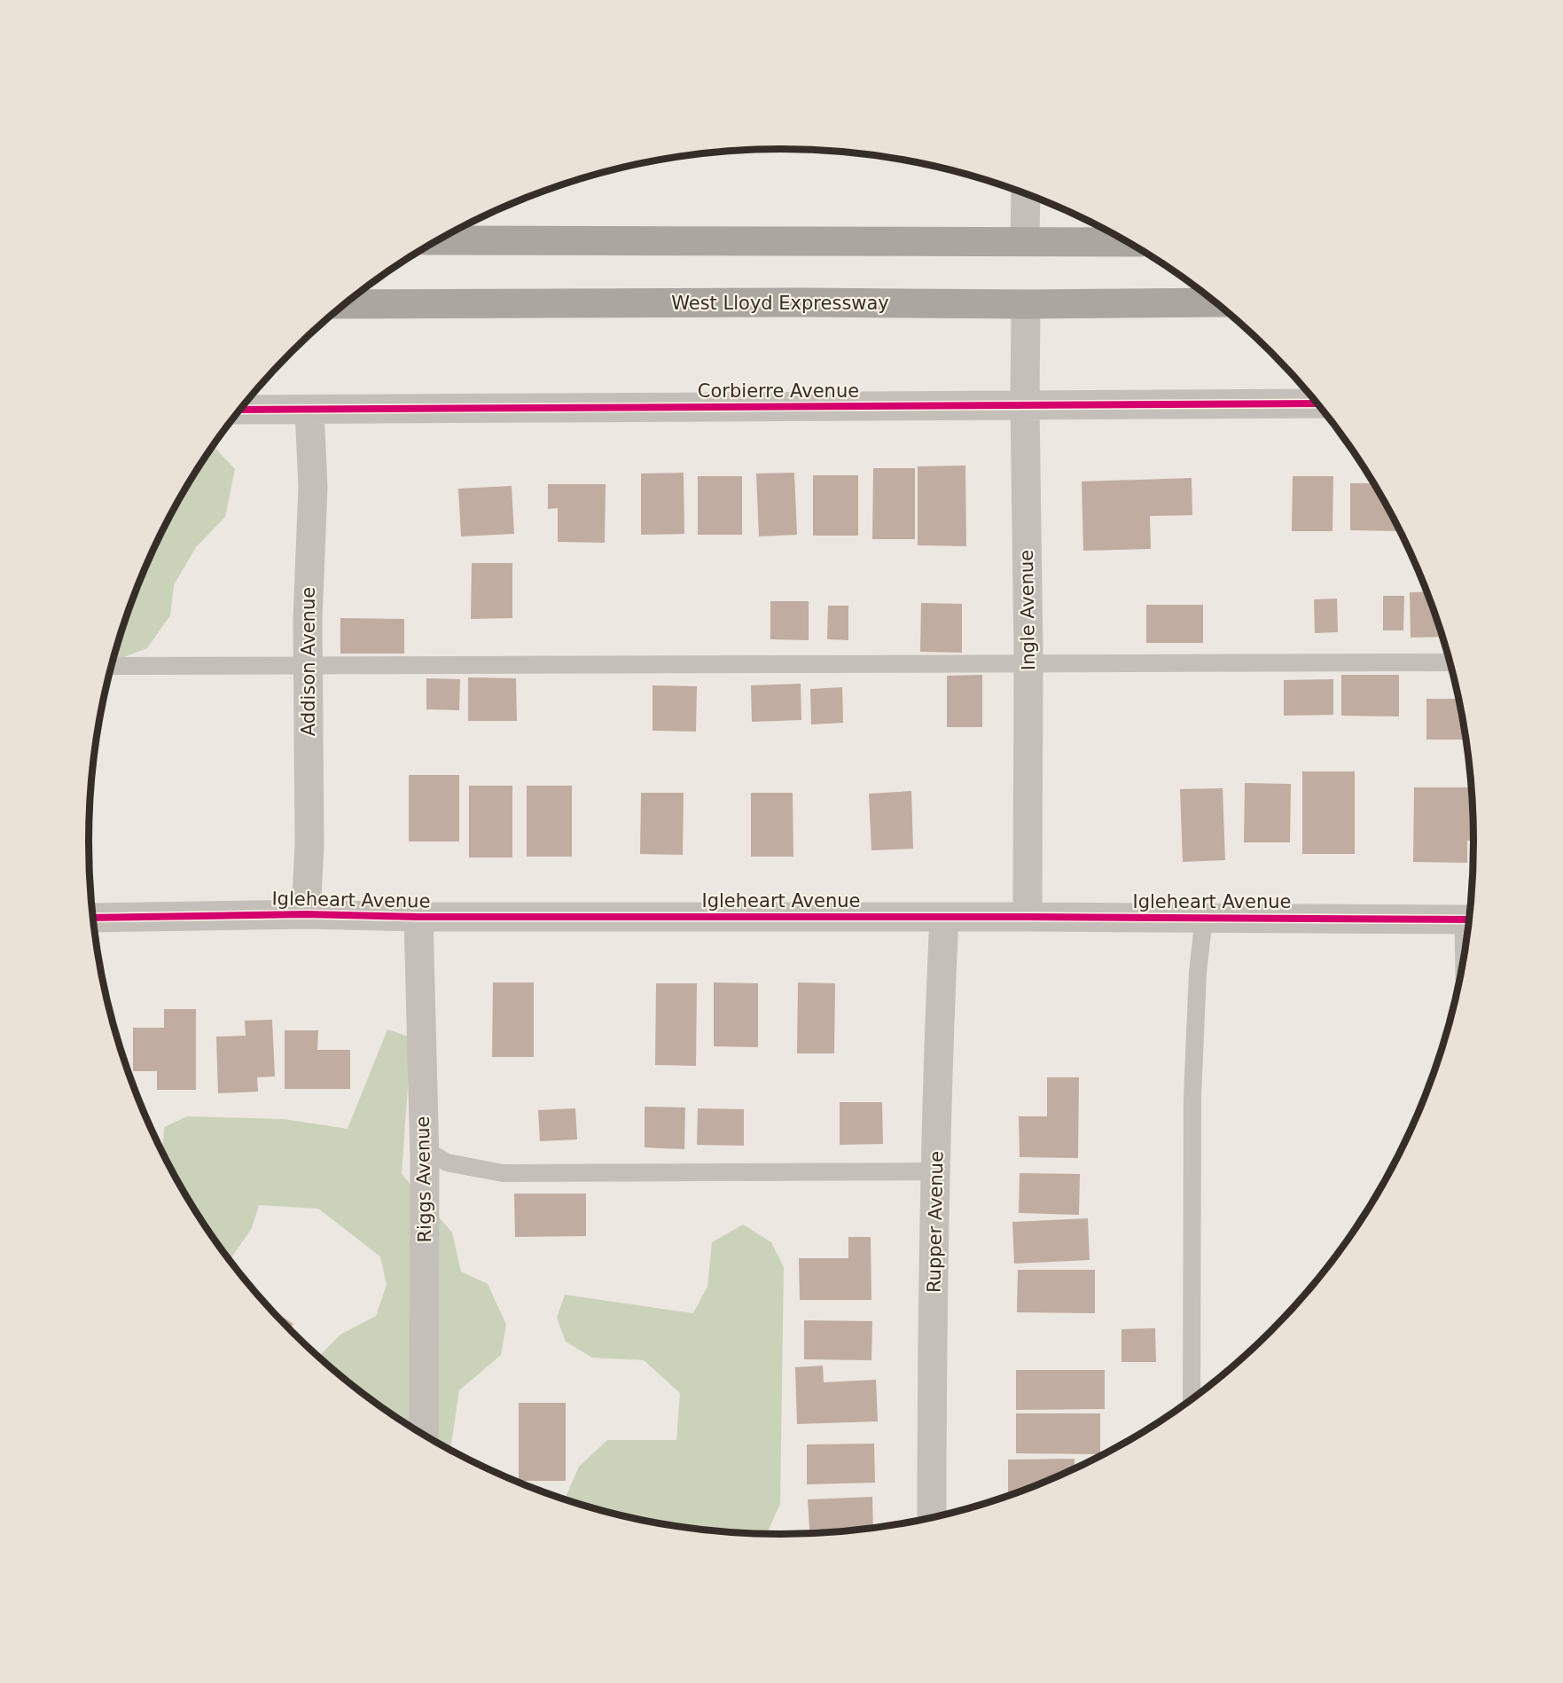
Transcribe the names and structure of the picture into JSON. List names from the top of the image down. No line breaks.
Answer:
{"streets":{"highway":["West Lloyd Expressway"],"street":["Corbierre Avenue","Ingle Avenue","Addison Avenue","Igleheart Avenue","Riggs Avenue","Rupper Avenue"]},"crossings":[["West Lloyd Expressway","Ingle Avenue"],["Corbierre Avenue","Ingle Avenue"],["Corbierre Avenue","Addison Avenue"],["Ingle Avenue","Igleheart Avenue"],["Addison Avenue","Igleheart Avenue"],["Igleheart Avenue","Riggs Avenue"],["Igleheart Avenue","Rupper Avenue"]]}
